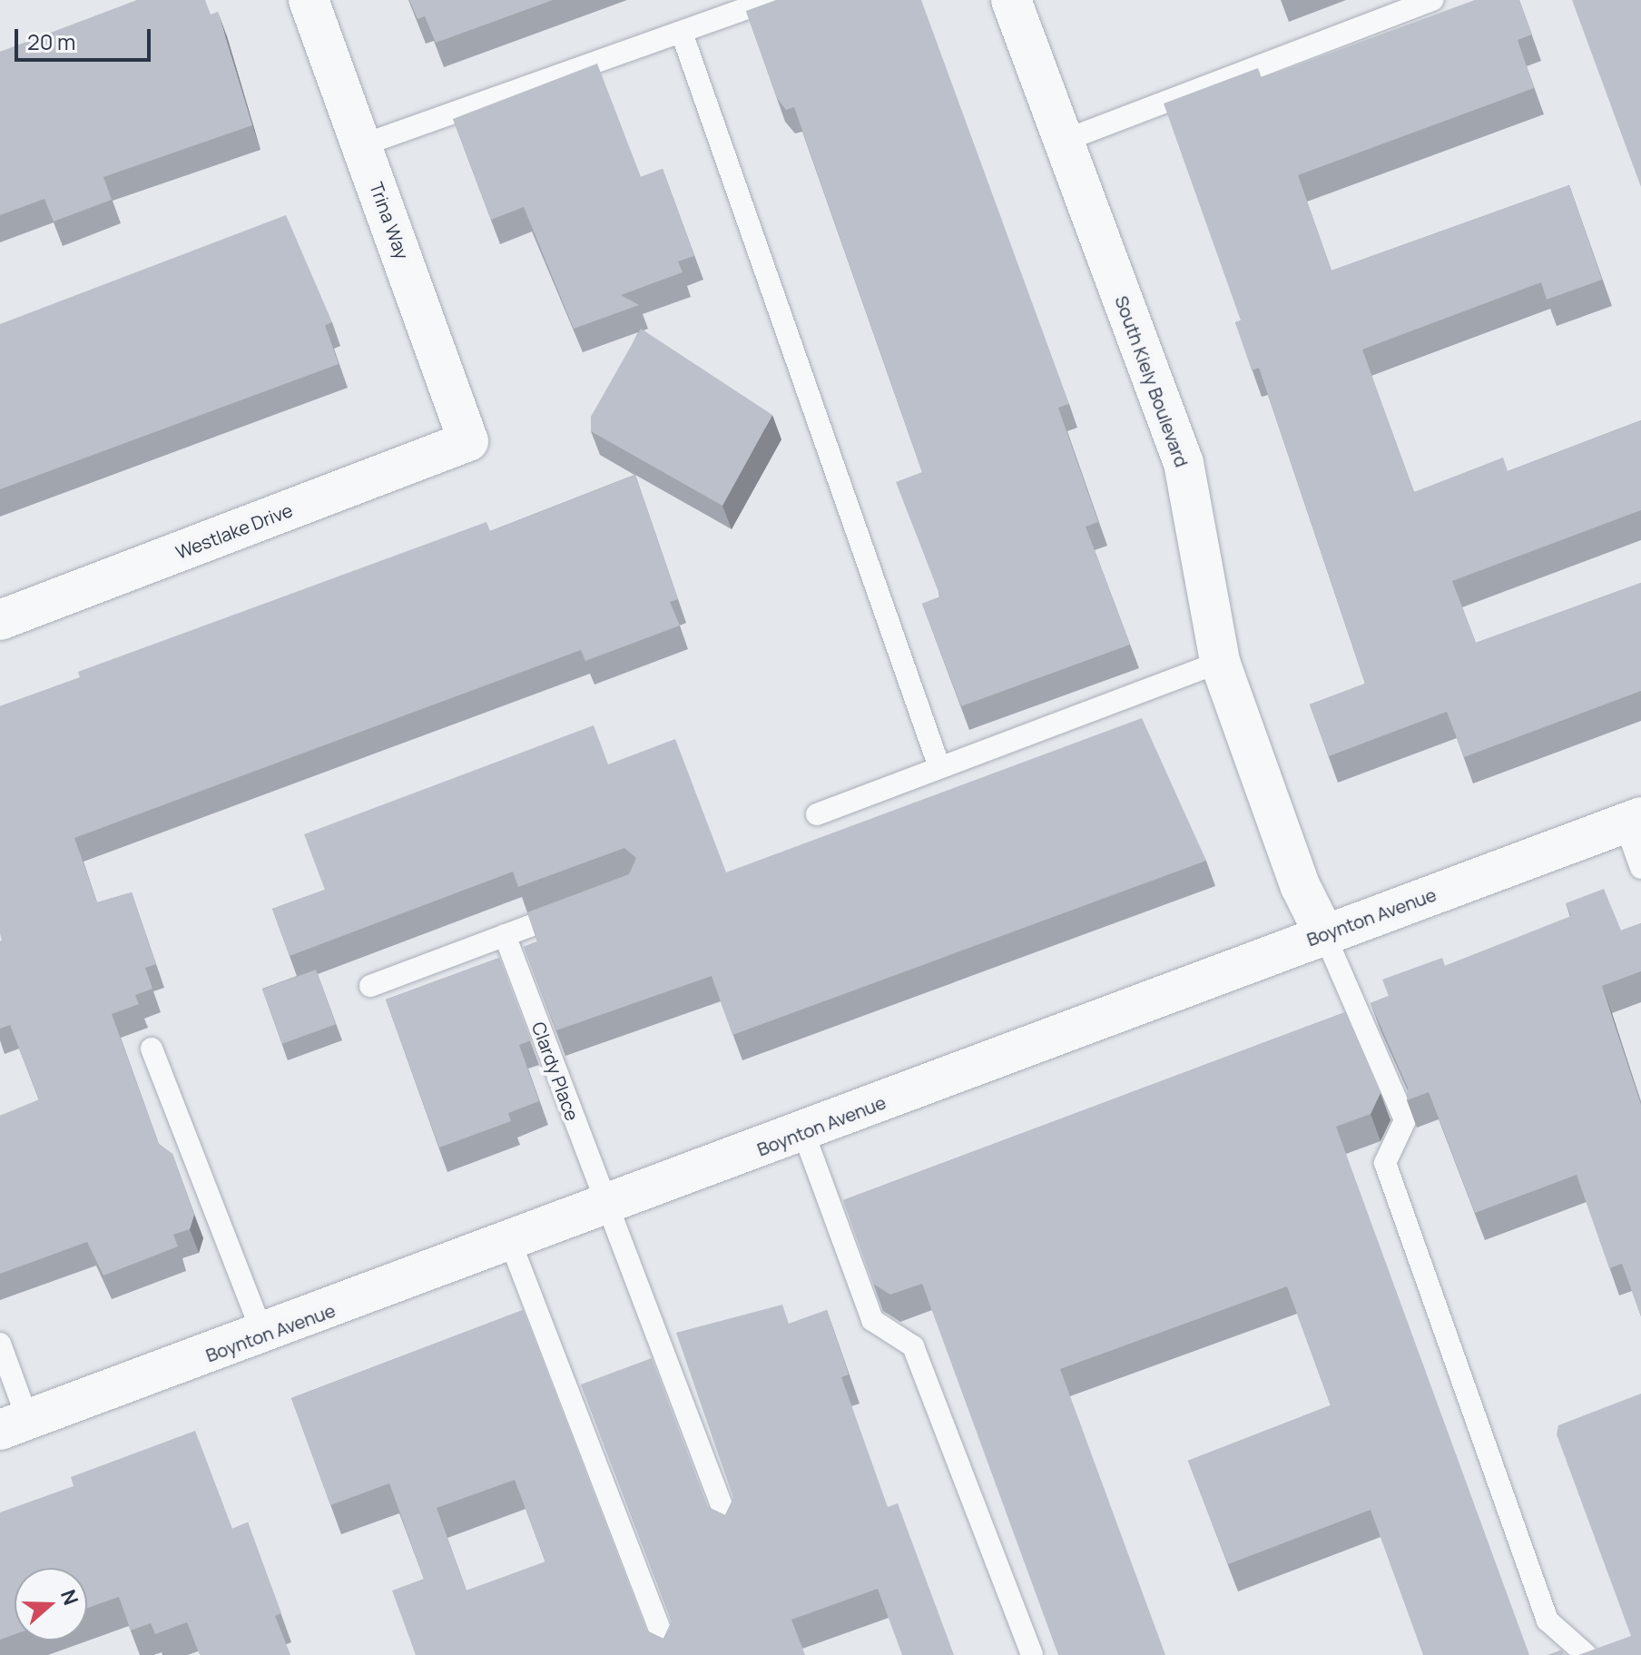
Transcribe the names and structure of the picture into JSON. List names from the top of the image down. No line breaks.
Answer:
{"streets":{"street":["Trina Way","South Kiely Boulevard","Westlake Drive","Boynton Avenue"],"lane":["Clardy Place"]},"crossings":[["Trina Way","Westlake Drive"],["South Kiely Boulevard","Boynton Avenue"],["Boynton Avenue","Clardy Place"]],"scale_bar":"20 m","north":"right"}
